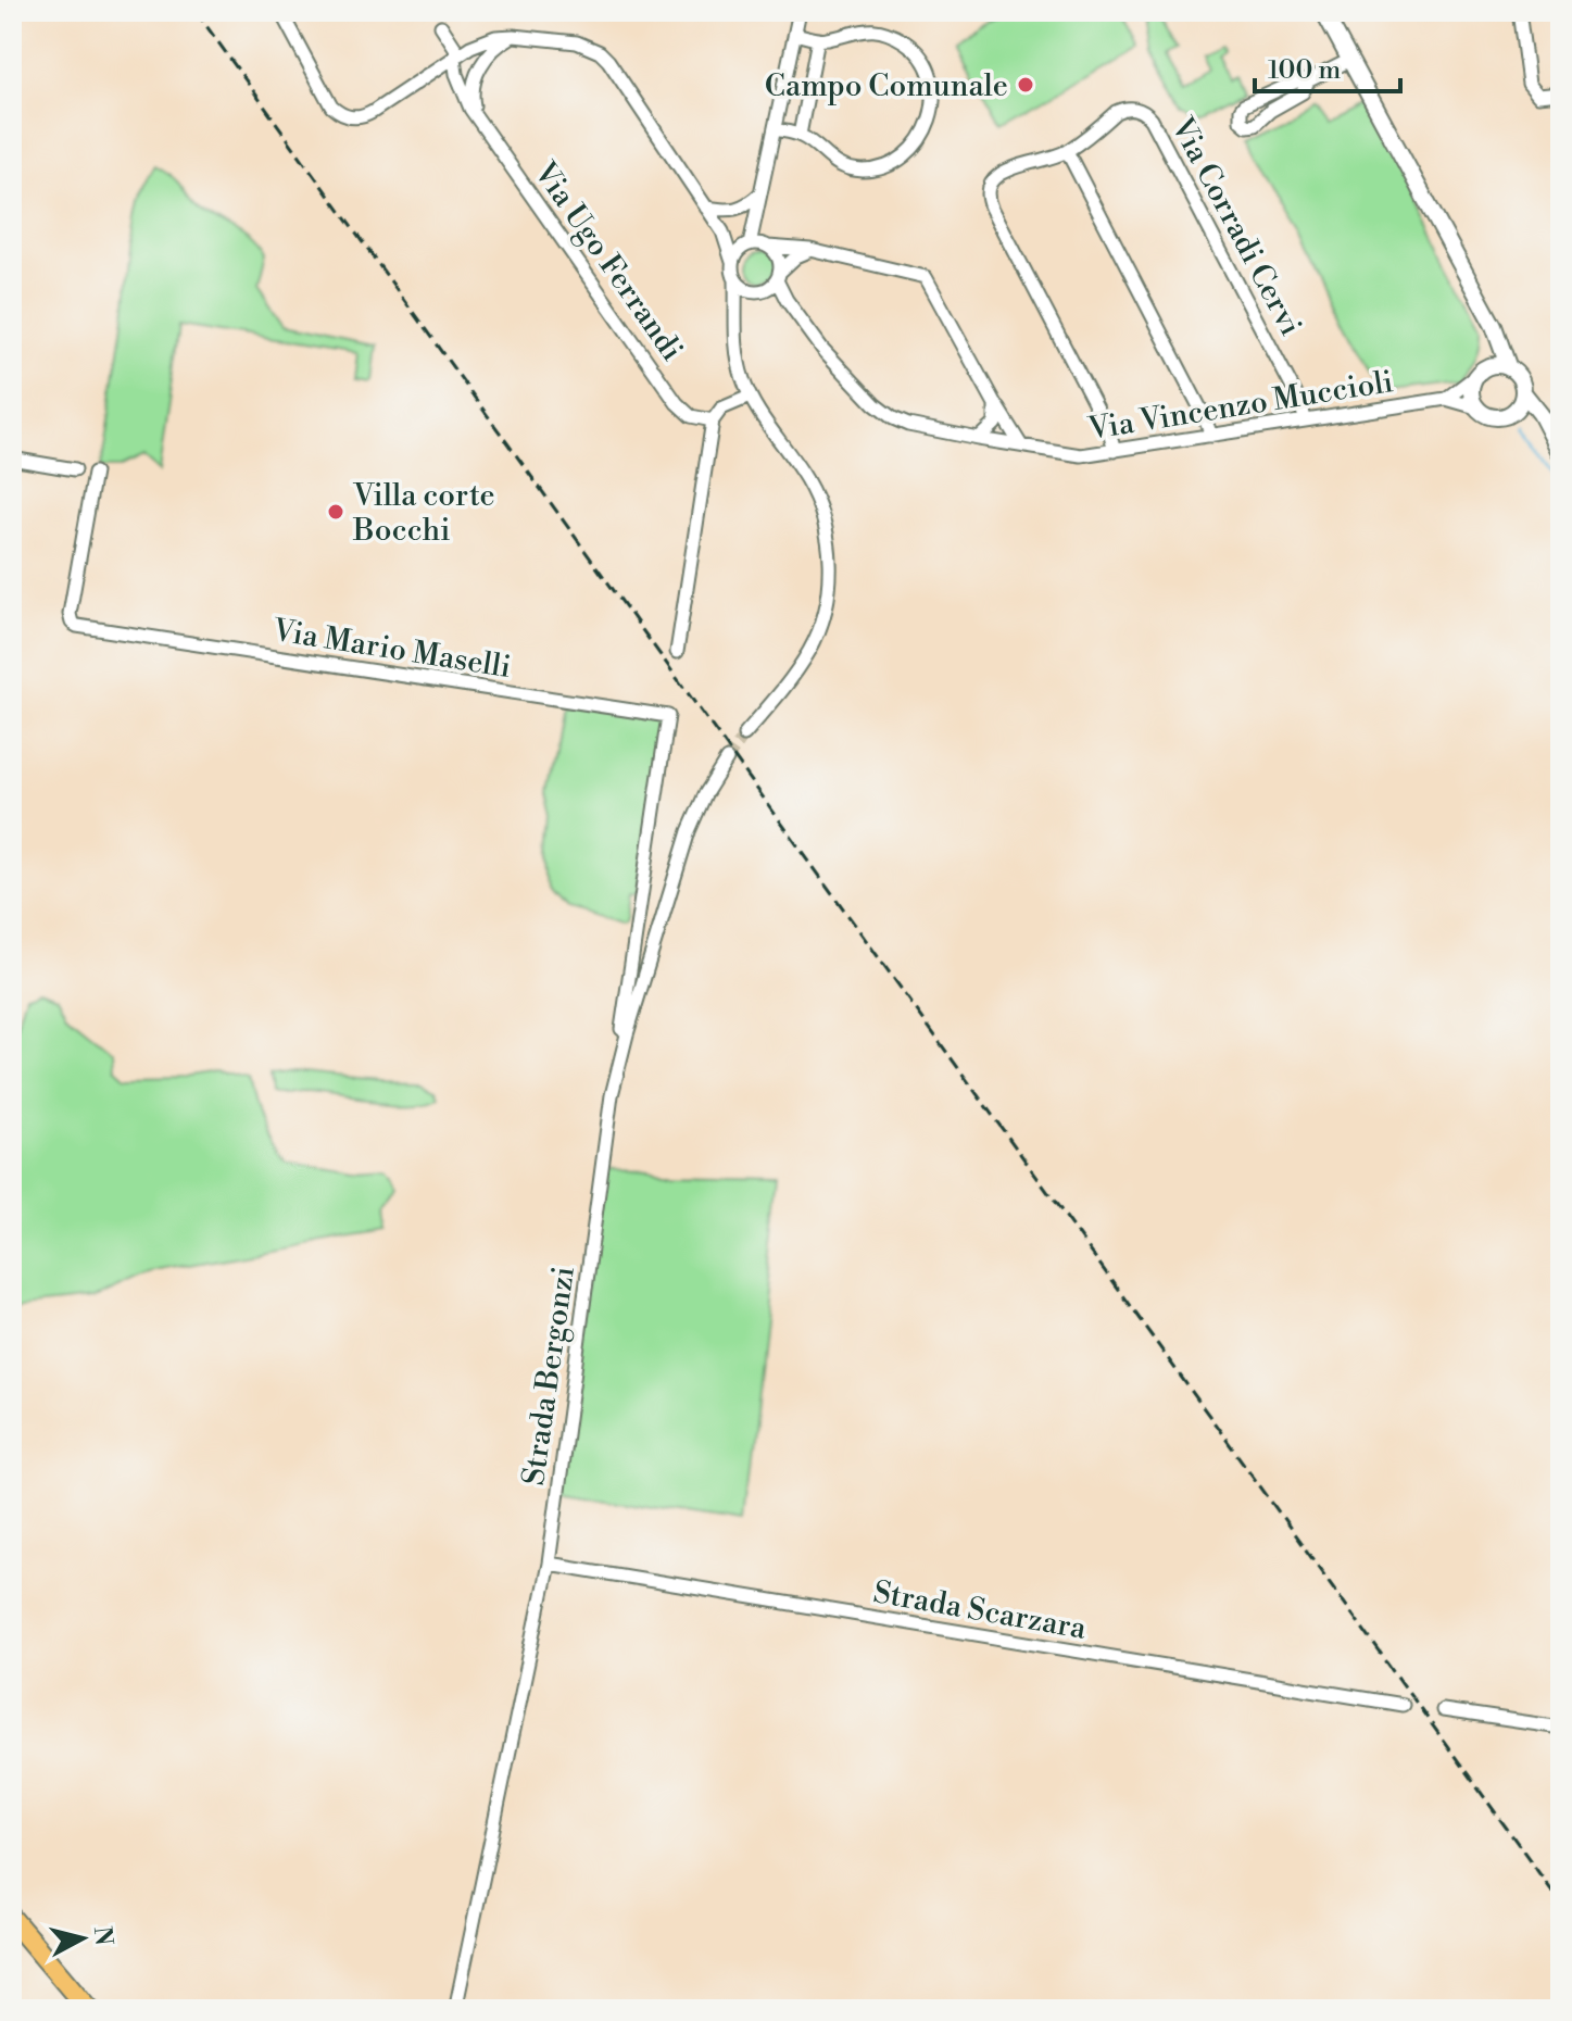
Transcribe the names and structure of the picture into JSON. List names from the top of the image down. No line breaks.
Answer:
{"streets":{"street":["Via Corradi Cervi","Via Ugo Ferrandi","Via Vincenzo Muccioli","Via Mario Maselli","Strada Bergonzi","Strada Scarzara"]},"crossings":[["Via Corradi Cervi","Via Vincenzo Muccioli"],["Via Mario Maselli","Strada Bergonzi"],["Strada Bergonzi","Strada Scarzara"]],"places":["Campo Comunale","Villa corte Bocchi"],"scale_bar":"100 m","north":"right"}
